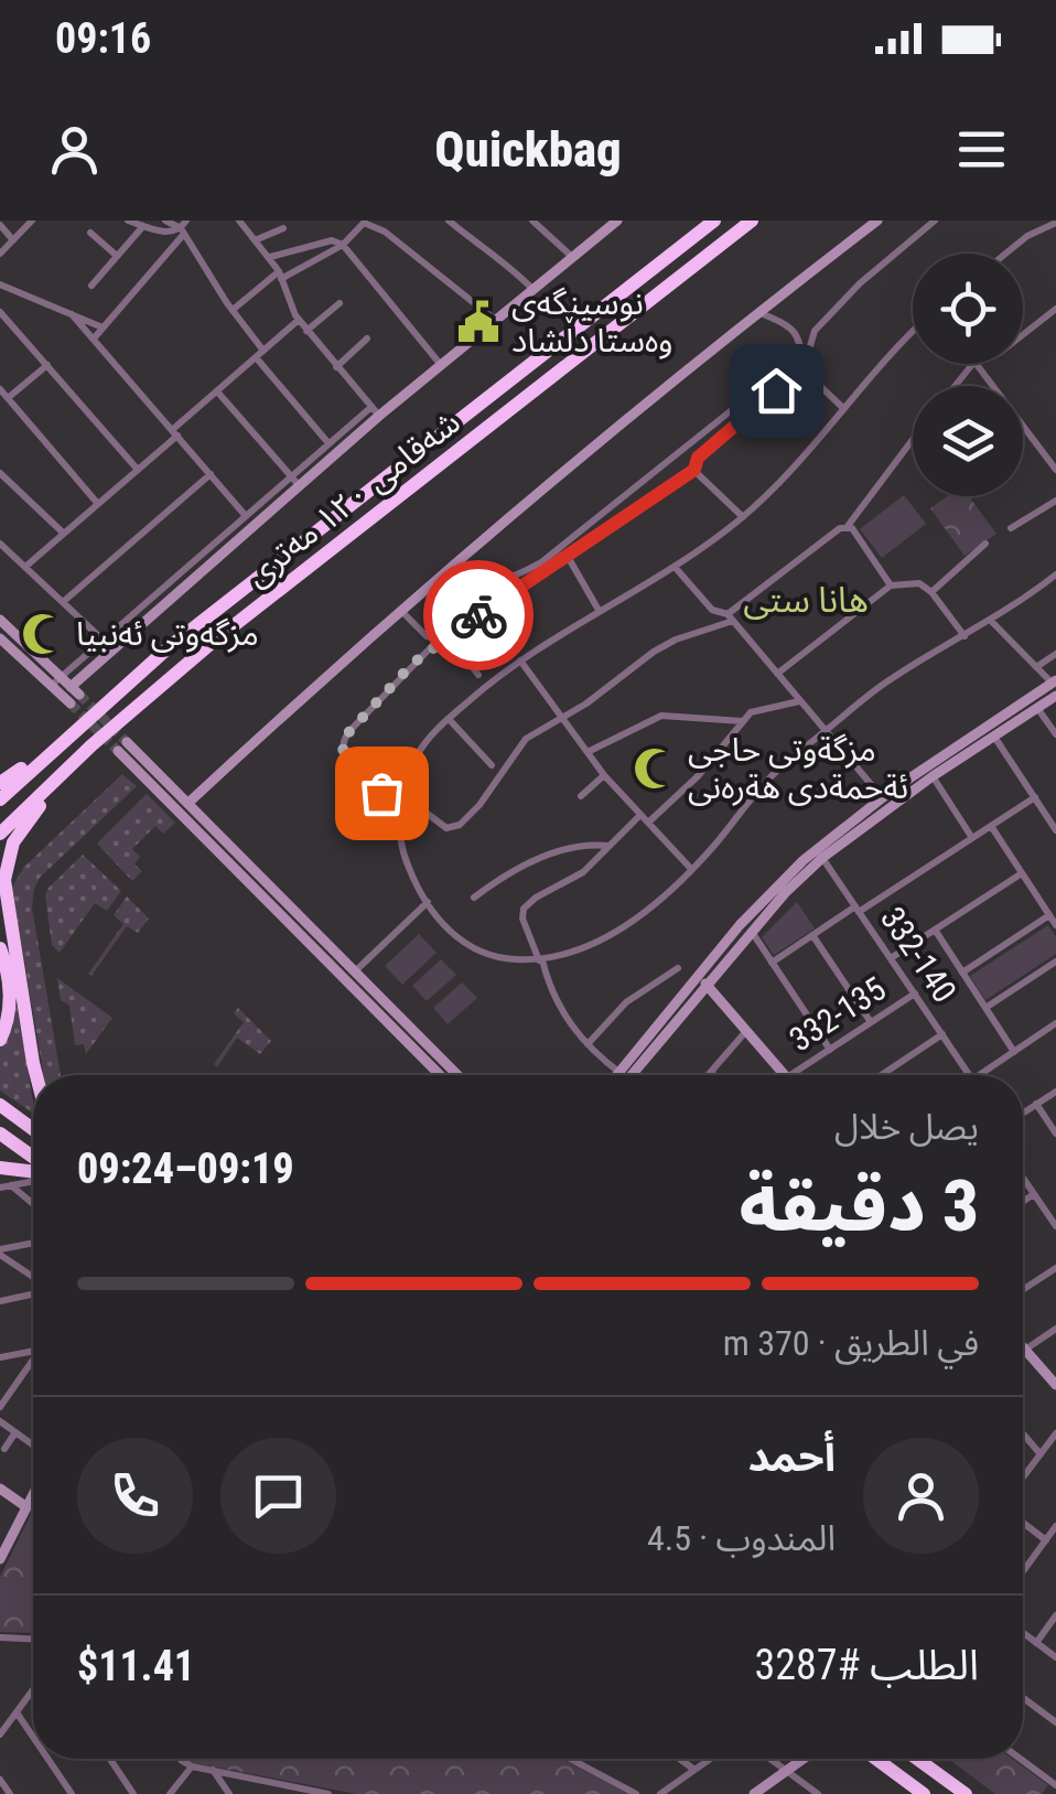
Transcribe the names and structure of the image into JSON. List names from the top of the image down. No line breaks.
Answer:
{"streets":{"highway":["شەقامی ١٢٠ مەتری"],"street":["332-140","332-135"]},"crossings":[["332-140","332-135"]],"districts":["هانا ستى"],"places":{"public building":["نوسینگەی وەستا دڵشاد"],"mosque":["مزگەوتی ئەنبیا","مزگةوتی حاجی ئةحمةدی هةرەنی"]},"page":{"status":"09:16","header":"Quickbag","heading":["3 دقيقة","يصل خلال","09:19–09:24"],"panel":["أحمد","المندوب · 4.5","الطلب #3287","$11.41"],"bar":"في الطريق · 370 m"}}
